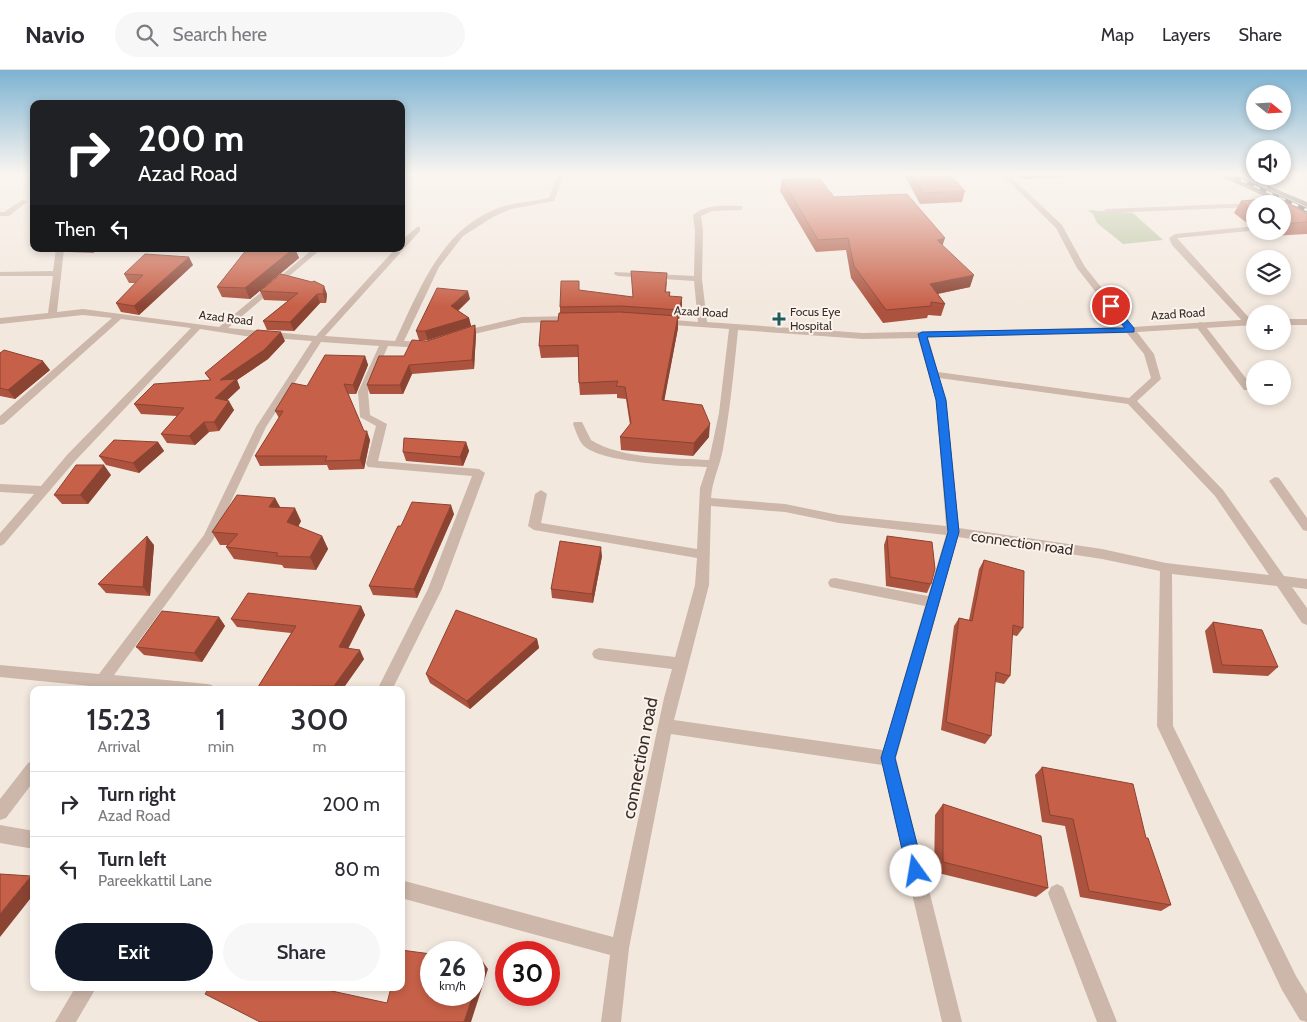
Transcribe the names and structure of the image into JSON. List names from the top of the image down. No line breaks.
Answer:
{"streets":{"street":["Azad Road","connection road"]},"crossings":[["Azad Road","connection road"]],"places":{"health":["Focus Eye Hospital"]},"north":"right","page":{"header":"Navio","search":"Search here","nav":["Map","Layers","Share"],"map_buttons":["+","−"],"turn":["200 m","Azad Road"],"then":"Then","eta":["15:23","Arrival","1","min","300","m"],"list":[{"name":"Turn right","note":"Azad Road","value":"200 m"},{"name":"Turn left","note":"Pareekkattil Lane","value":"80 m"}],"buttons":["Exit","Share"],"speed":"26 km/h","limit":"30"}}
